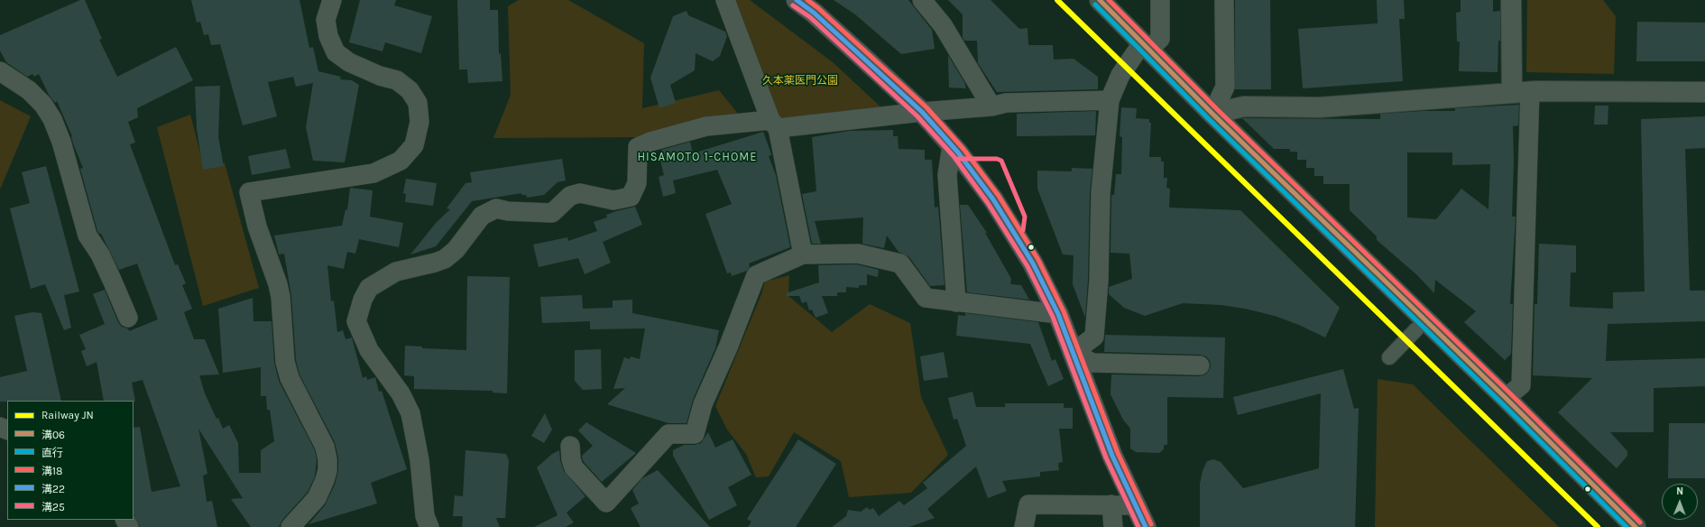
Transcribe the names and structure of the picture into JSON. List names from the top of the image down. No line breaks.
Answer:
{"districts":["HISAMOTO 1-CHOME"],"parks":["久本薬医門公園"],"lines":["rail line JN","transit line 溝06","transit line 溝18","transit line 溝22","transit line 直行","transit line 溝25"],"legend":["Railway JN","溝06","直行","溝18","溝22","溝25"],"north":"top"}
